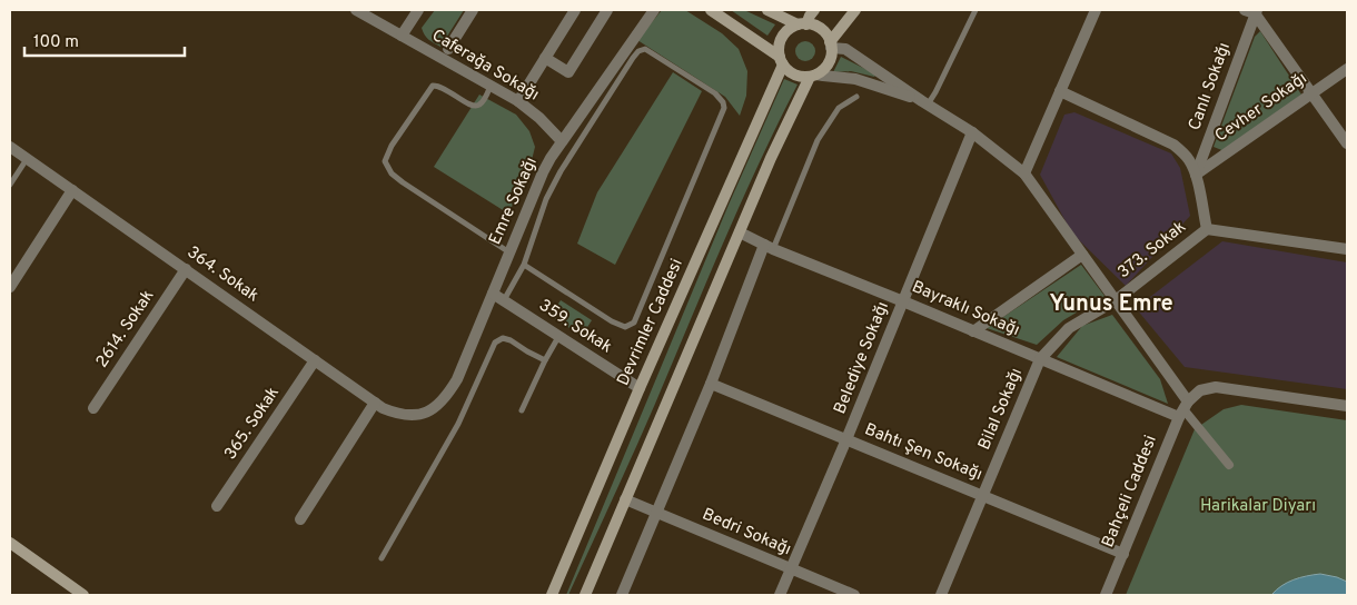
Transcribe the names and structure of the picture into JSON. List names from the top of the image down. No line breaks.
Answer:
{"streets":{"main road":["Devrimler Caddesi"],"street":["Caferağa Sokağı","Canlı Sokağı","Cevher Sokağı","Emre Sokağı","373. Sokak","364. Sokak","Bayraklı Sokağı","359. Sokak","2614. Sokak","Belediye Sokağı","Bilal Sokağı","365. Sokak","Bahtı Şen Sokağı","Bahçeli Caddesi","Bedri Sokağı"]},"crossings":[["Caferağa Sokağı","Emre Sokağı"],["Canlı Sokağı","Cevher Sokağı"],["Emre Sokağı","364. Sokak"],["Emre Sokağı","359. Sokak"],["373. Sokak","Bayraklı Sokağı"],["373. Sokak","Bilal Sokağı"],["364. Sokak","2614. Sokak"],["364. Sokak","365. Sokak"],["Bayraklı Sokağı","Belediye Sokağı"],["Bayraklı Sokağı","Bilal Sokağı"],["Bayraklı Sokağı","Bahçeli Caddesi"],["Devrimler Caddesi","359. Sokak"],["Belediye Sokağı","Bahtı Şen Sokağı"],["Belediye Sokağı","Bedri Sokağı"],["Bilal Sokağı","Bahtı Şen Sokağı"],["Bahtı Şen Sokağı","Bahçeli Caddesi"]],"districts":["Yunus Emre"],"parks":["Harikalar Diyarı"],"scale_bar":"100 m"}
